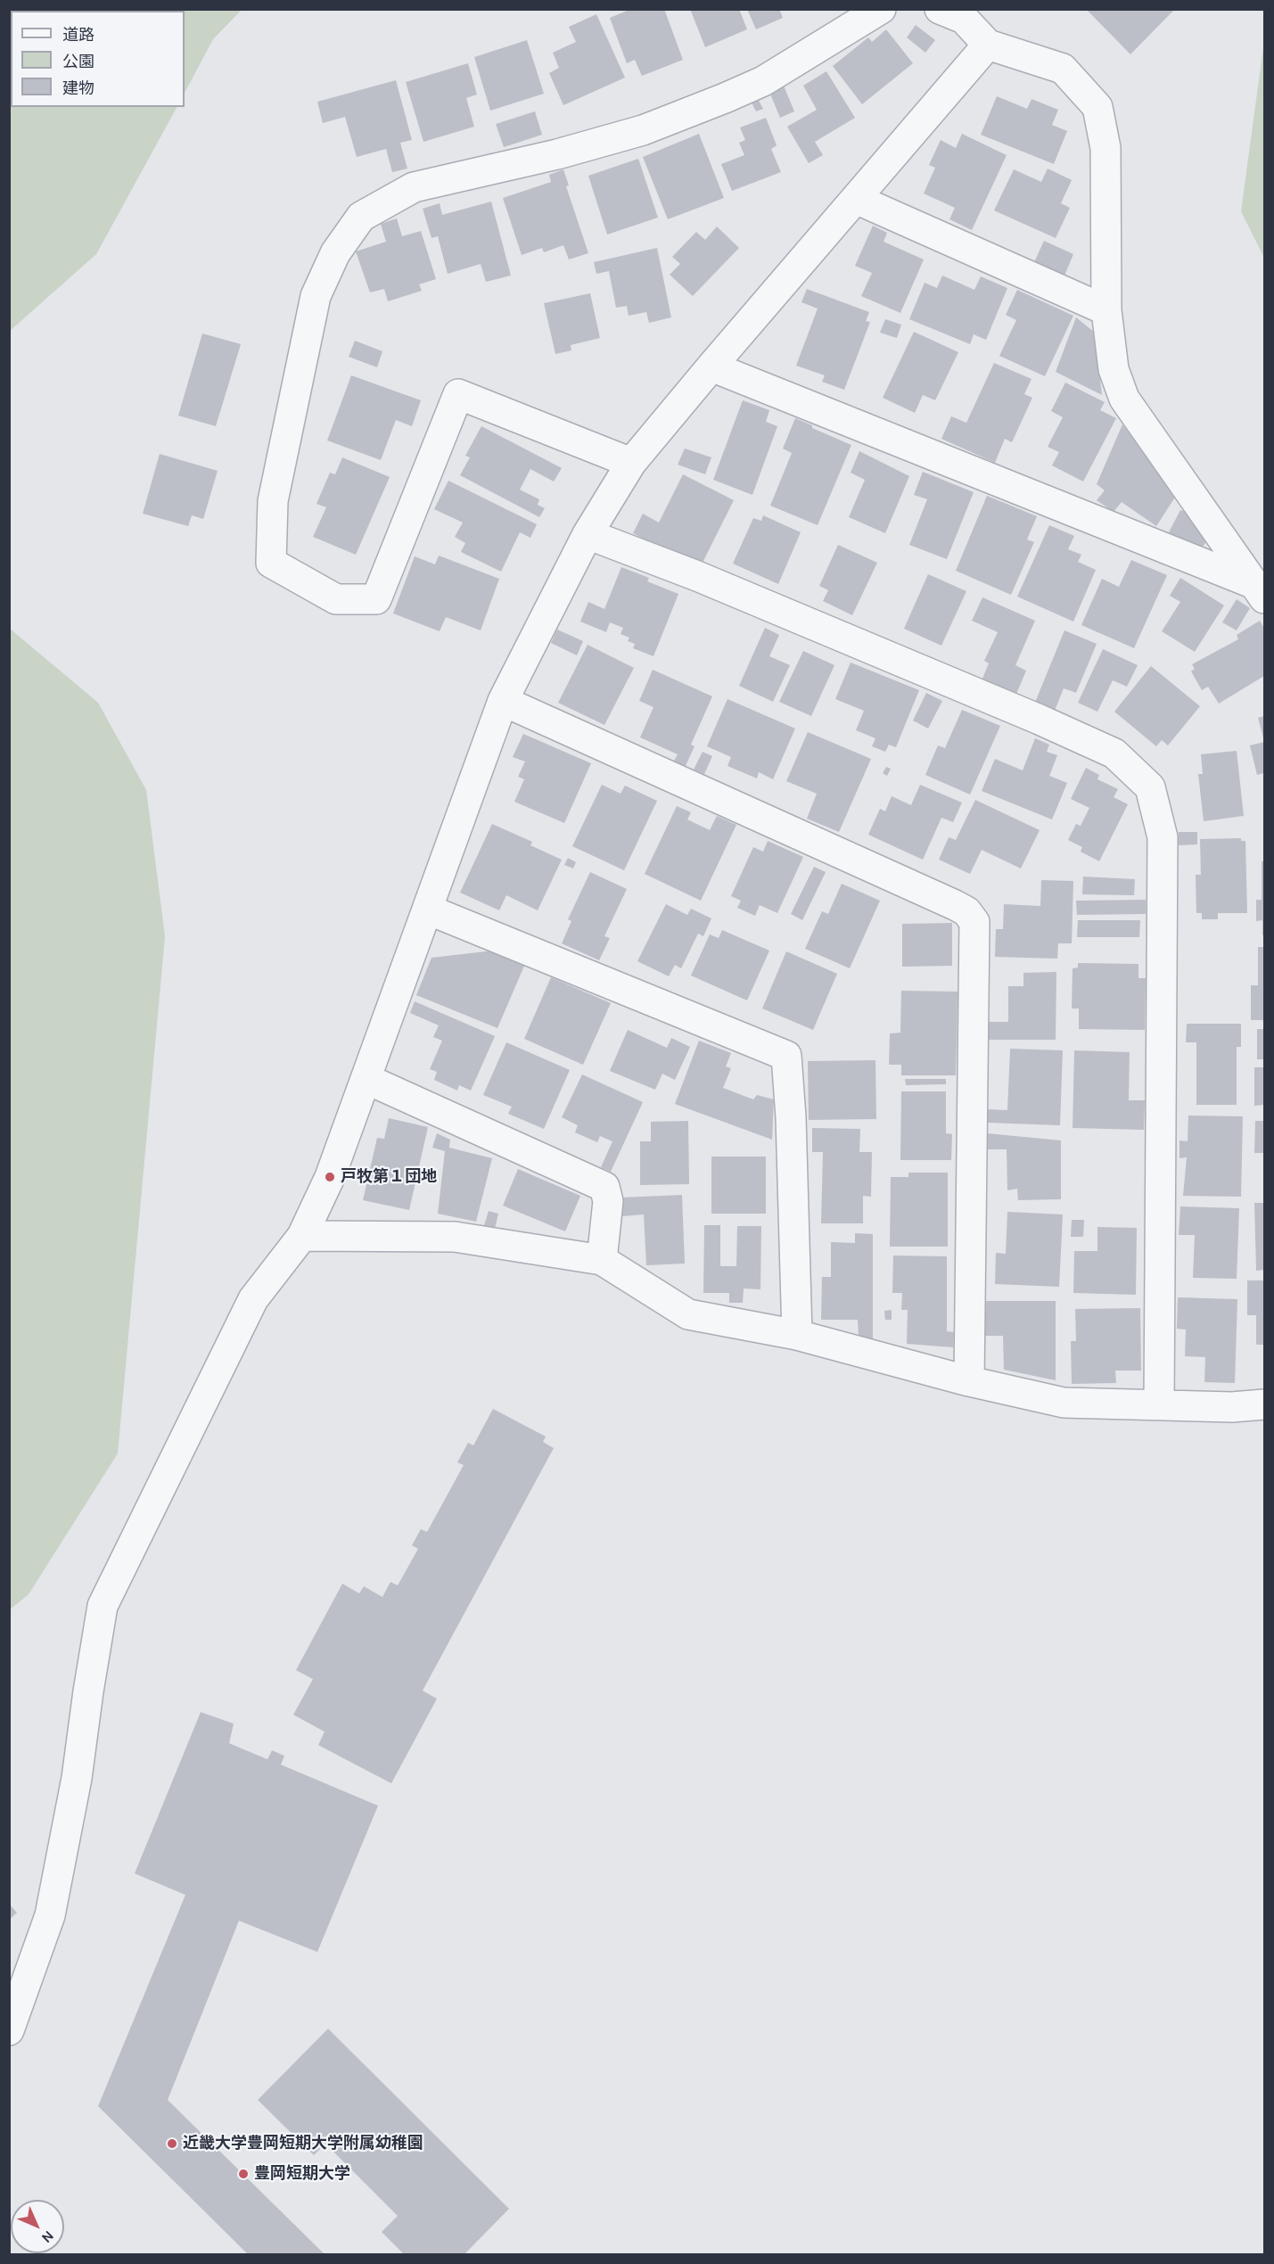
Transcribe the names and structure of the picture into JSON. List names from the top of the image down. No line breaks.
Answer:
{"places":["戸牧第１団地","近畿大学豊岡短期大学附属幼稚園","豊岡短期大学"],"legend":["道路","公園","建物"],"north":"bottom right"}
